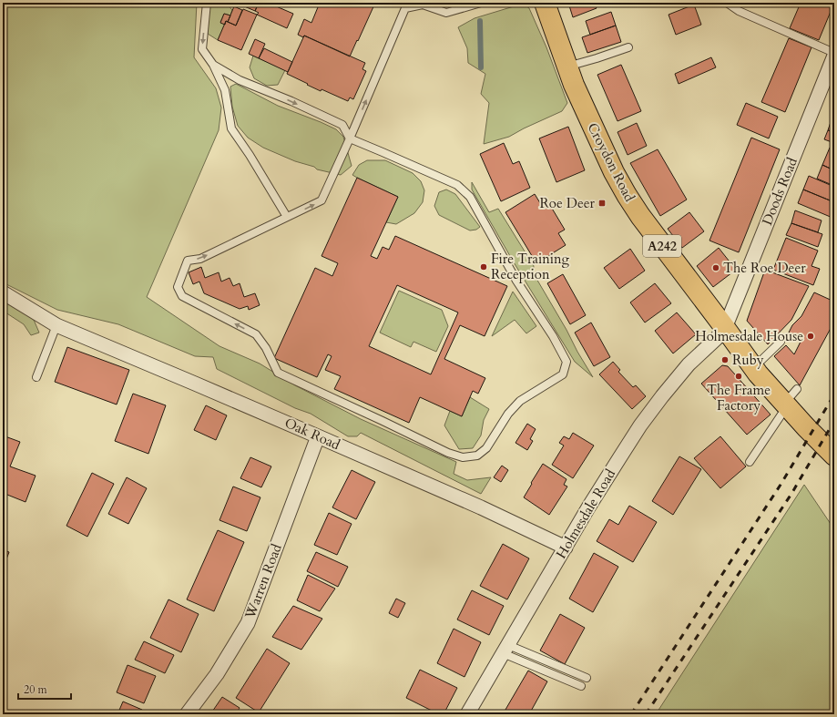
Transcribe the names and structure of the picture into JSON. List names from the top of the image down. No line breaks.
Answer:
{"streets":{"main road":["Croydon Road","A242"],"street":["Doods Road","Oak Road","Holmesdale Road","Warren Road"]},"crossings":[["Croydon Road","Doods Road"],["Croydon Road","Holmesdale Road"],["Doods Road","Holmesdale Road"],["Oak Road","Holmesdale Road"],["Oak Road","Warren Road"]],"places":{"transit":["Roe Deer"],"other":["Fire Training Reception","The Roe Deer","Holmesdale House","Ruby","The Frame Factory"]},"scale_bar":"20 m"}
